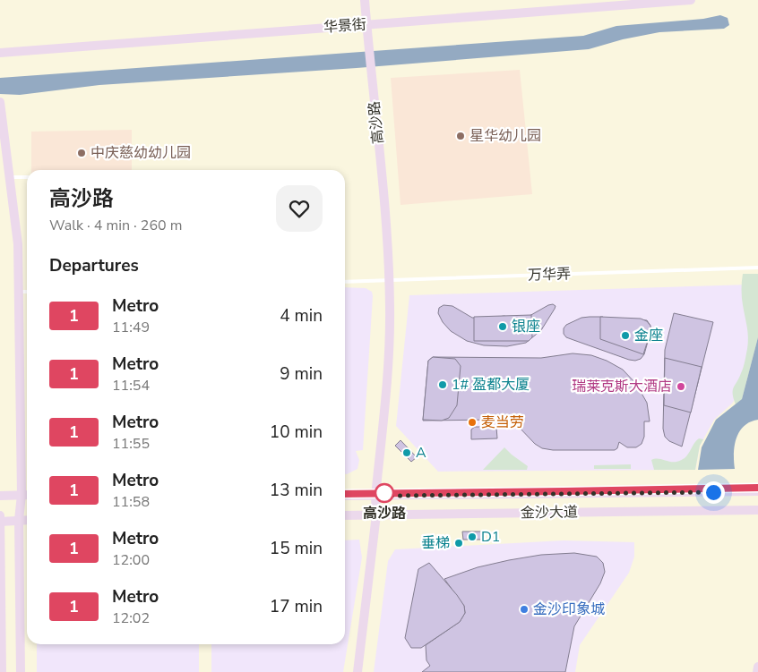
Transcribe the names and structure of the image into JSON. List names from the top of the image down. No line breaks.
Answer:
{"streets":{"street":["华景街","高沙路","金沙大道"],"lane":["万华弄"]},"crossings":[["华景街","高沙路"],["高沙路","万华弄"],["高沙路","金沙大道"]],"places":["星华幼儿园","中庆慈幼幼儿园","银座","金座","1# 盈都大厦","瑞莱克斯大酒店","麦当劳","A","高沙路","D1","垂梯","金沙印象城"],"lines":["metro line 1"],"page":{"heading":[["高沙路","Walk · 4 min · 260 m"],"Departures"],"list":[{"mark":"1","name":"Metro","note":"11:49","value":"4 min"},{"mark":"1","name":"Metro","note":"11:54","value":"9 min"},{"mark":"1","name":"Metro","note":"11:55","value":"10 min"},{"mark":"1","name":"Metro","note":"11:58","value":"13 min"},{"mark":"1","name":"Metro","note":"12:00","value":"15 min"},{"mark":"1","name":"Metro","note":"12:02","value":"17 min"}]}}
